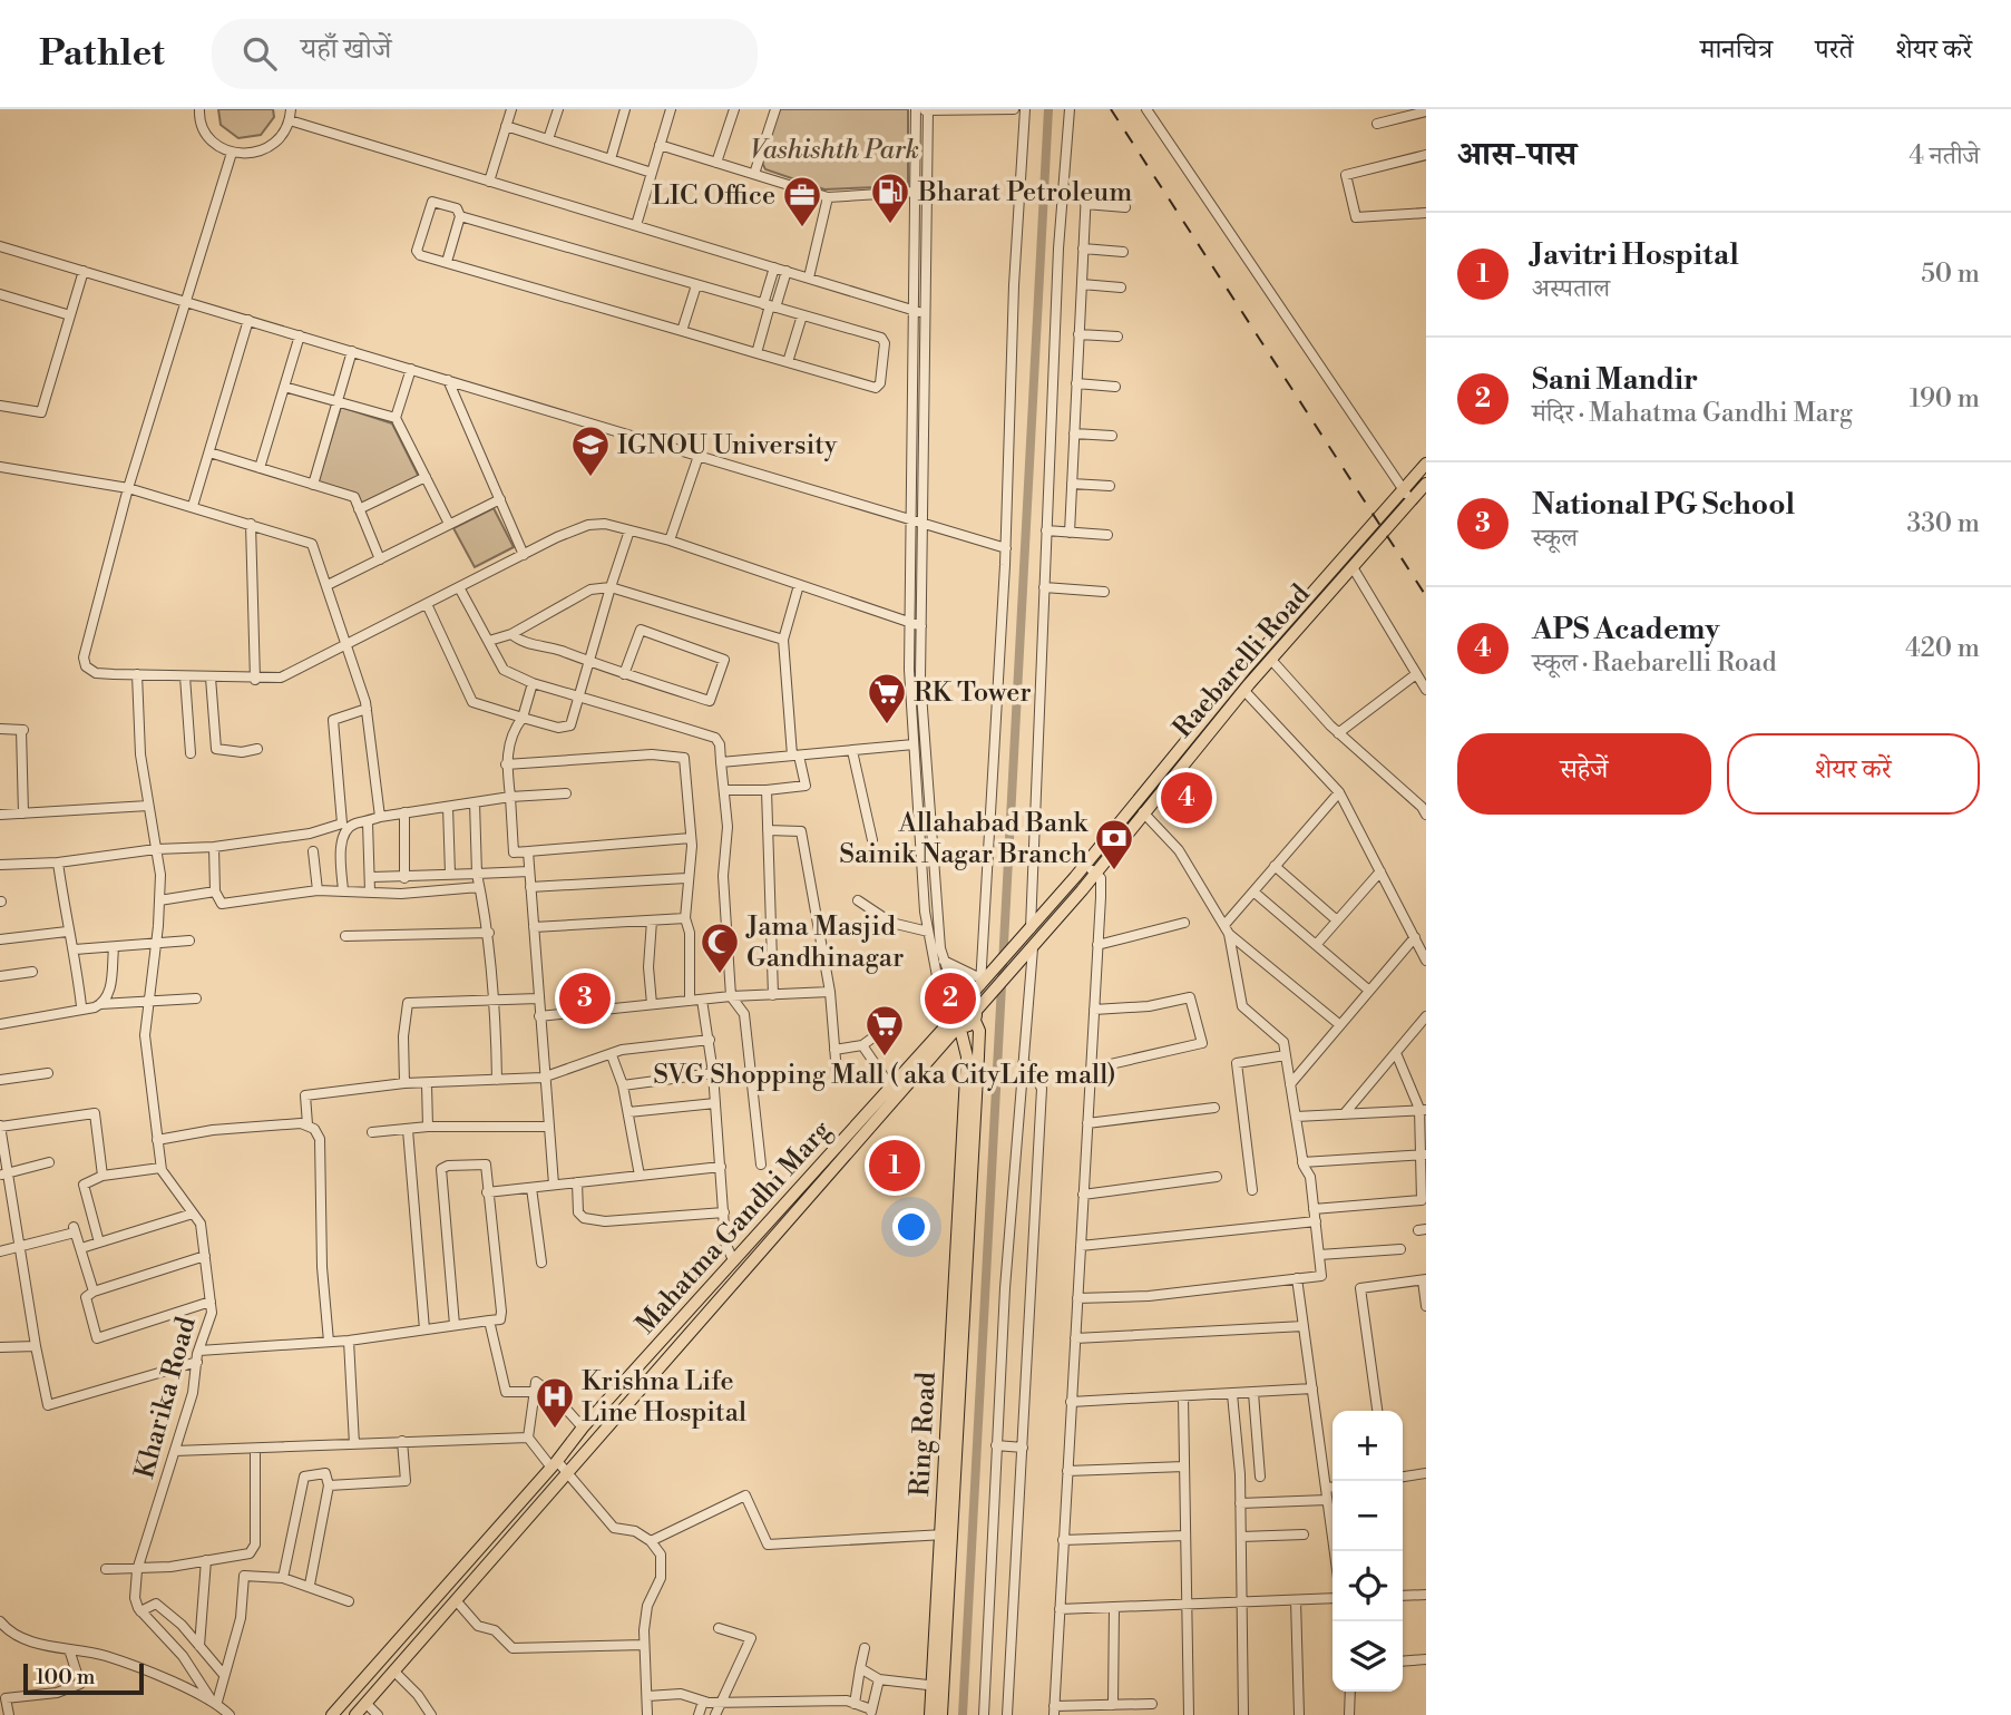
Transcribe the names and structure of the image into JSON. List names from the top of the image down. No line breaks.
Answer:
{"streets":{"main road":["Raebarelli Road","Mahatma Gandhi Marg","Ring Road"],"street":["Kharika Road"]},"crossings":[["Mahatma Gandhi Marg","Ring Road"]],"parks":["Vashishth Park"],"places":{"fuel station":["Bharat Petroleum"],"office":["LIC Office"],"school or university":["IGNOU University"],"supermarket":["RK Tower","SVG Shopping Mall ( aka CityLife mall)"],"bank":["Allahabad Bank Sainik Nagar Branch"],"mosque":["Jama Masjid Gandhinagar"],"hospital":["Krishna Life Line Hospital"]},"scale_bar":"100 m","page":{"header":"Pathlet","search":"यहाँ खोजें","nav":["मानचित्र","परतें","शेयर करें"],"heading":["आस-पास","4 नतीजे"],"list":[{"mark":"1","name":"Javitri Hospital","note":"अस्पताल","value":"50 m"},{"mark":"2","name":"Sani Mandir","note":"मंदिर · Mahatma Gandhi Marg","value":"190 m"},{"mark":"3","name":"National PG School","note":"स्कूल","value":"330 m"},{"mark":"4","name":"APS Academy","note":"स्कूल · Raebarelli Road","value":"420 m"}],"buttons":["सहेजें","शेयर करें"],"pins":["4","2","3","1"],"map_buttons":["+","−"],"scale":"100 m"}}
